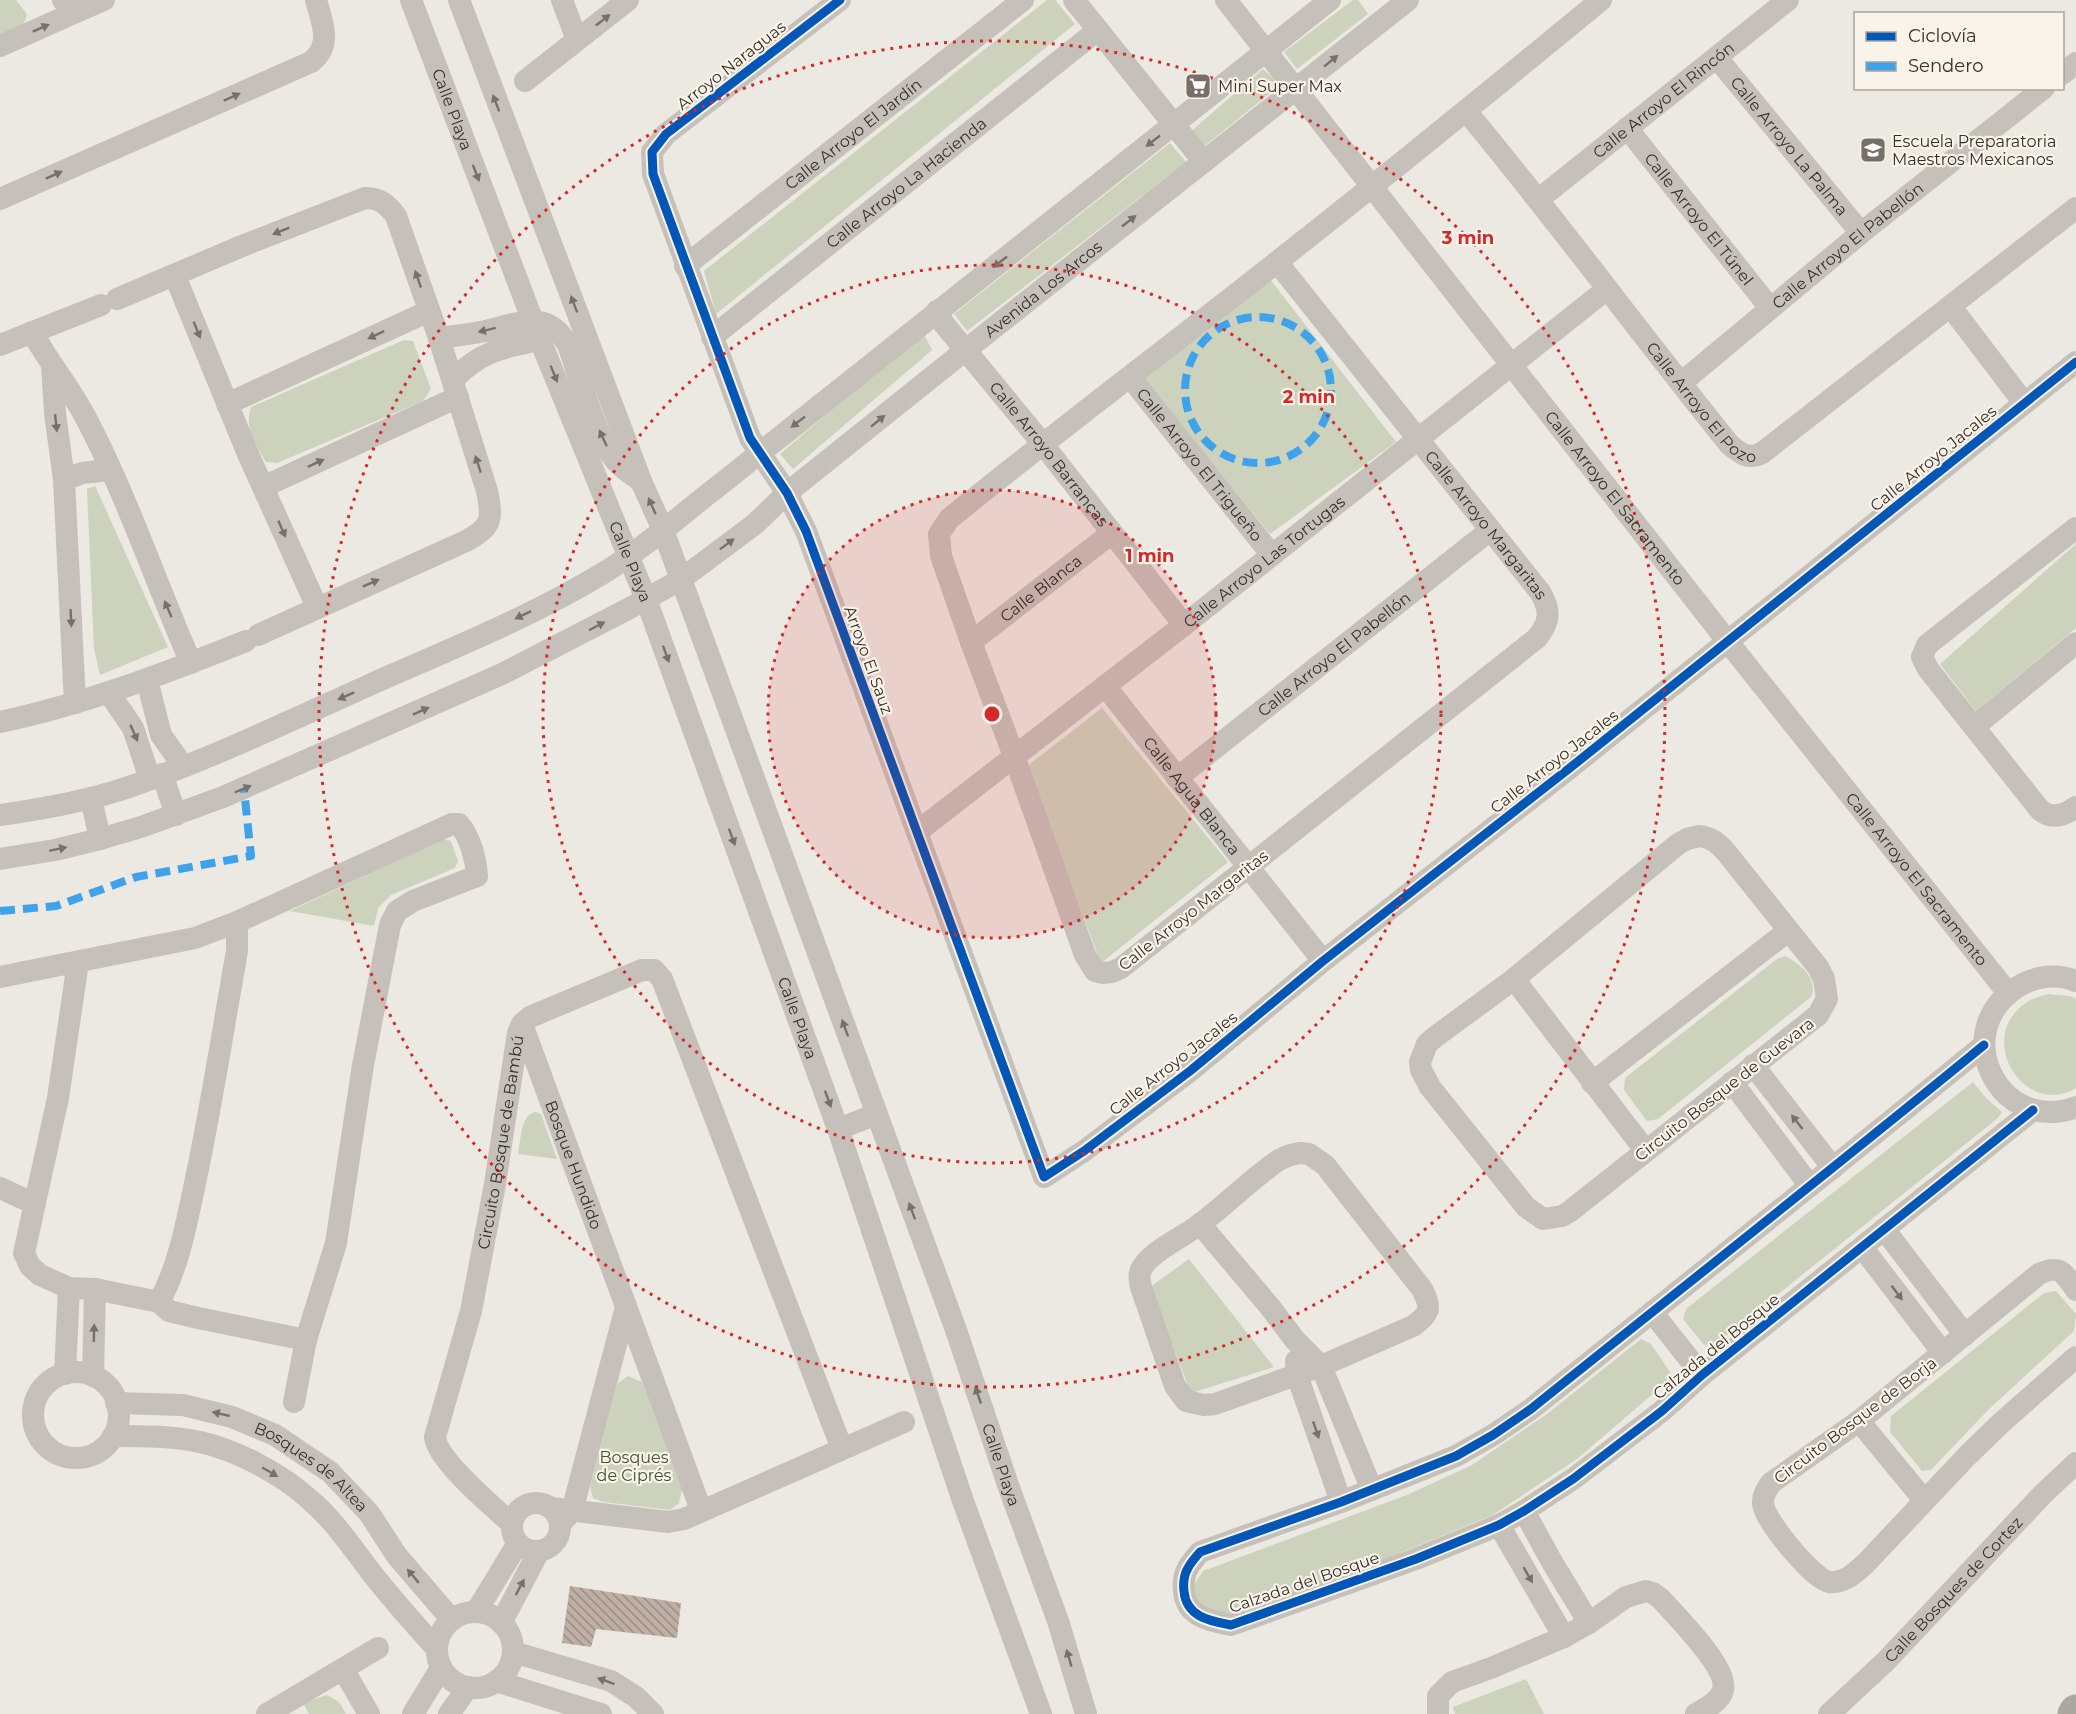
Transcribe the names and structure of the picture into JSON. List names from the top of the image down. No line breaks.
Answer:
{"streets":{"street":["Arroyo Naraguas","Calle Arroyo El Rincón","Calle Playa","Calle Arroyo El Jardín","Calle Arroyo La Palma","Calle Arroyo La Hacienda","Calle Arroyo El Túnel","Calle Arroyo El Pabellón","Avenida Los Arcos","Calle Arroyo El Pozo","Calle Arroyo Barrancas","Calle Arroyo Jacales","Calle Arroyo El Trigueño","Calle Arroyo El Sacramento","Calle Arroyo Margaritas","Calle Arroyo Las Tortugas","Calle Blanca","Arroyo El Sauz","Calle Agua Blanca","Circuito Bosque de Guevara","Circuito Bosque de Bambú","Bosque Hundido","Calzada del Bosque","Circuito Bosque de Borja","Bosques de Altea","Calle Bosques de Cortez"]},"crossings":[["Arroyo Naraguas","Arroyo El Sauz"],["Calle Arroyo El Rincón","Calle Arroyo La Palma"],["Calle Arroyo El Rincón","Calle Arroyo El Túnel"],["Calle Arroyo El Rincón","Calle Arroyo El Pozo"],["Calle Playa","Avenida Los Arcos"],["Calle Arroyo El Jardín","Arroyo El Sauz"],["Calle Arroyo La Palma","Calle Arroyo El Pabellón"],["Calle Arroyo La Hacienda","Arroyo El Sauz"],["Calle Arroyo El Túnel","Calle Arroyo El Pabellón"],["Calle Arroyo El Pabellón","Calle Arroyo El Pozo"],["Calle Arroyo El Pabellón","Calle Arroyo Margaritas"],["Calle Arroyo El Pabellón","Calle Agua Blanca"],["Avenida Los Arcos","Calle Arroyo Barrancas"],["Avenida Los Arcos","Calle Arroyo El Sacramento"],["Avenida Los Arcos","Arroyo El Sauz"],["Calle Arroyo El Pozo","Calle Arroyo Margaritas"],["Calle Arroyo El Pozo","Calle Arroyo Las Tortugas"],["Calle Arroyo Barrancas","Calle Arroyo Margaritas"],["Calle Arroyo Barrancas","Calle Arroyo Las Tortugas"],["Calle Arroyo Barrancas","Calle Blanca"],["Calle Arroyo Jacales","Calle Arroyo El Sacramento"],["Calle Arroyo Jacales","Arroyo El Sauz"],["Calle Arroyo Jacales","Calle Agua Blanca"],["Calle Arroyo El Trigueño","Calle Arroyo Margaritas"],["Calle Arroyo El Trigueño","Calle Arroyo Las Tortugas"],["Calle Arroyo El Sacramento","Calle Arroyo Margaritas"],["Calle Arroyo El Sacramento","Calle Arroyo Las Tortugas"],["Calle Arroyo Margaritas","Calle Arroyo Las Tortugas"],["Calle Arroyo Margaritas","Calle Blanca"],["Calle Arroyo Margaritas","Calle Agua Blanca"],["Calle Arroyo Las Tortugas","Arroyo El Sauz"],["Calle Arroyo Las Tortugas","Calle Agua Blanca"],["Circuito Bosque de Bambú","Bosque Hundido"]],"parks":["Bosques de Ciprés"],"places":{"supermarket":["Mini Super Max"],"school or university":["Escuela Preparatoria Maestros Mexicanos"]},"legend":["Ciclovía","Sendero"],"rings":["3 min","2 min","1 min"]}
